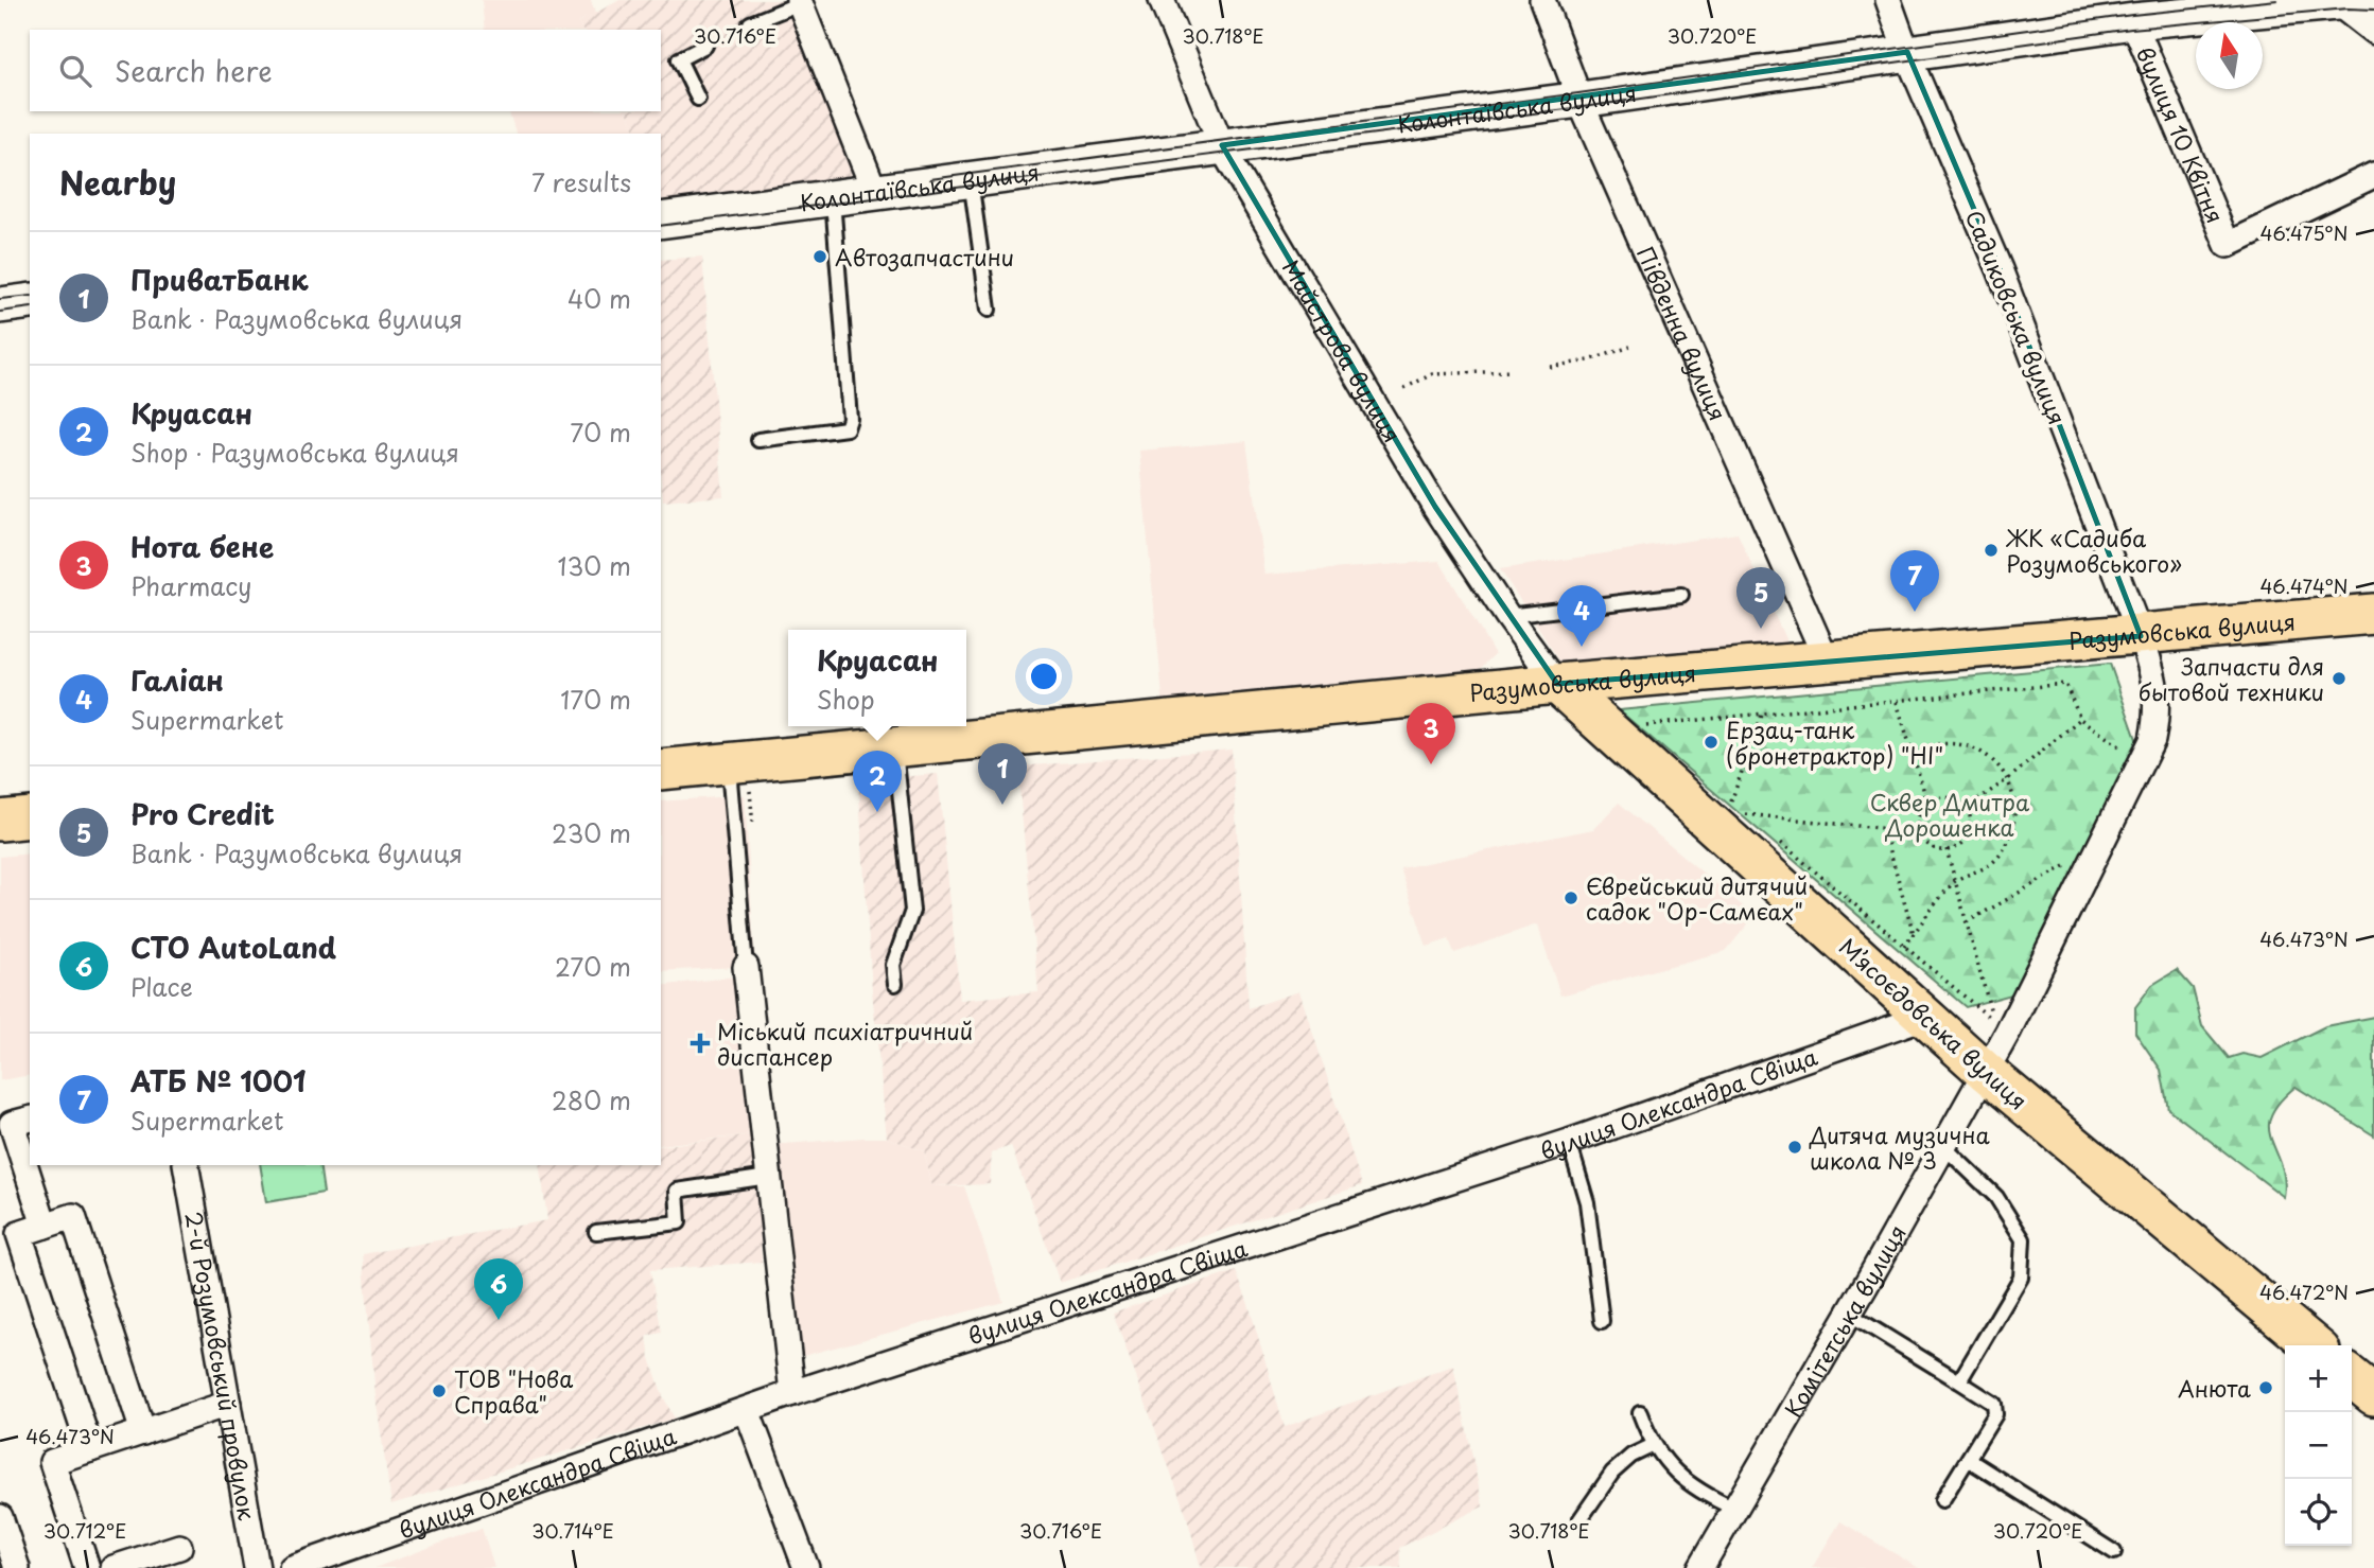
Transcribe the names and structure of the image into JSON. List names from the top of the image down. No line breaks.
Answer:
{"streets":{"main road":["Колонтаївська вулиця","Разумовська вулиця","Мʼясоєдовська вулиця"],"street":["вулиця 10 Квітня","Садиковська вулиця","Південна вулиця","Майстрова вулиця","вулиця Олександра Свіща","Комітетська вулиця","2-й Розумовський провулок"]},"crossings":[["Колонтаївська вулиця","вулиця 10 Квітня"],["Колонтаївська вулиця","Садиковська вулиця"],["Колонтаївська вулиця","Південна вулиця"],["Колонтаївська вулиця","Майстрова вулиця"],["Садиковська вулиця","Разумовська вулиця"],["Південна вулиця","Разумовська вулиця"],["Майстрова вулиця","Разумовська вулиця"],["Майстрова вулиця","Мʼясоєдовська вулиця"],["Разумовська вулиця","Мʼясоєдовська вулиця"],["Мʼясоєдовська вулиця","вулиця Олександра Свіща"],["Мʼясоєдовська вулиця","Комітетська вулиця"]],"parks":["Сквер Дмитра Дорошенка"],"places":{"other":["Автозапчастини","ЖК «Садиба Розумовського»","Запчасти для бытовой техники","Ерзац-танк (бронетрактор) \"НІ\"","Єврейський дитячий садок \"Ор-Самєах\"","Дитяча музична школа № 3","Анюта","ТОВ \"Нова Справа\""],"health":["Міський психіатричний диспансер"]},"north":"top","page":{"search":"Search here","heading":["Nearby","7 results"],"list":[{"mark":"1","name":"ПриватБанк","note":"Bank · Разумовська вулиця","value":"40 m"},{"mark":"2","name":"Круасан","note":"Shop · Разумовська вулиця","value":"70 m"},{"mark":"3","name":"Нота бене","note":"Pharmacy","value":"130 m"},{"mark":"4","name":"Галіан","note":"Supermarket","value":"170 m"},{"mark":"5","name":"Pro Credit","note":"Bank · Разумовська вулиця","value":"230 m"},{"mark":"6","name":"СТО AutoLand","note":"Place","value":"270 m"},{"mark":"7","name":"АТБ № 1001","note":"Supermarket","value":"280 m"}],"pins":["7","5","4","3","1","2","6"],"popup":["Круасан","Shop"],"map_buttons":["+","−"]},"coordinates":["30.716°E","30.718°E","30.720°E","46.475°N","46.474°N","46.473°N","46.472°N","30.712°E","30.714°E"]}
